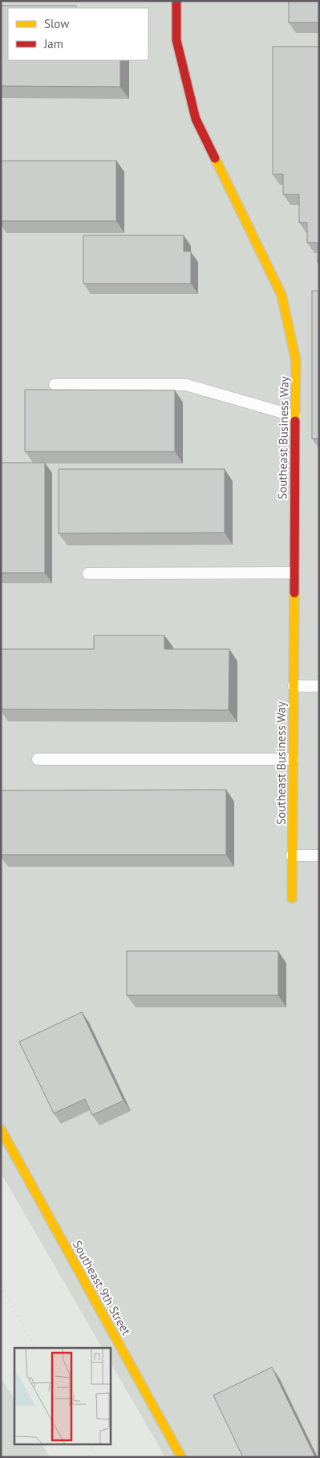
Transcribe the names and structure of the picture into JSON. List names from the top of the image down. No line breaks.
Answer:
{"streets":{"street":["Southeast Business Way","Southeast 9th Street"]},"legend":["Slow","Jam"]}
